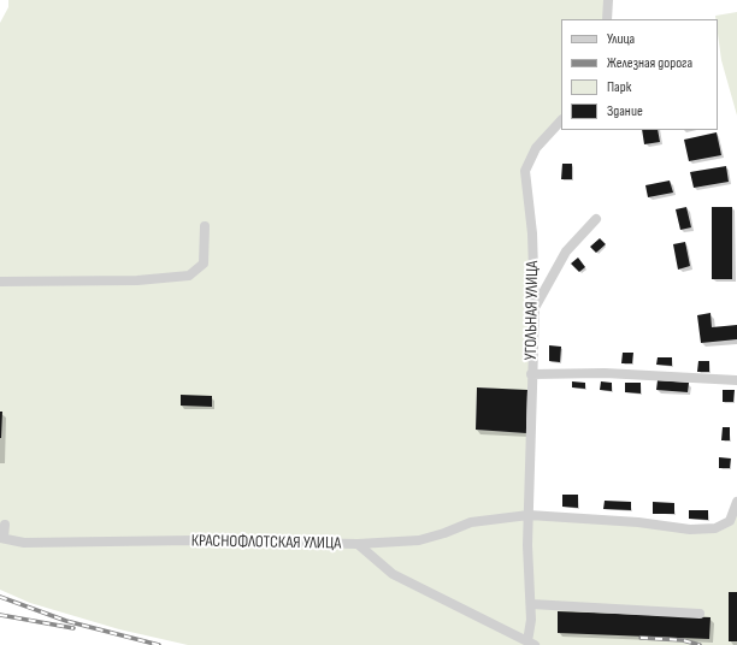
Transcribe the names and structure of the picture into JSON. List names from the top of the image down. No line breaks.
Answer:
{"streets":{"street":["УГОЛЬНАЯ УЛИЦА","КРАСНОФЛОТСКАЯ УЛИЦА"]},"crossings":[["УГОЛЬНАЯ УЛИЦА","КРАСНОФЛОТСКАЯ УЛИЦА"]],"legend":["Улица","Железная дорога","Парк","Здание"]}
